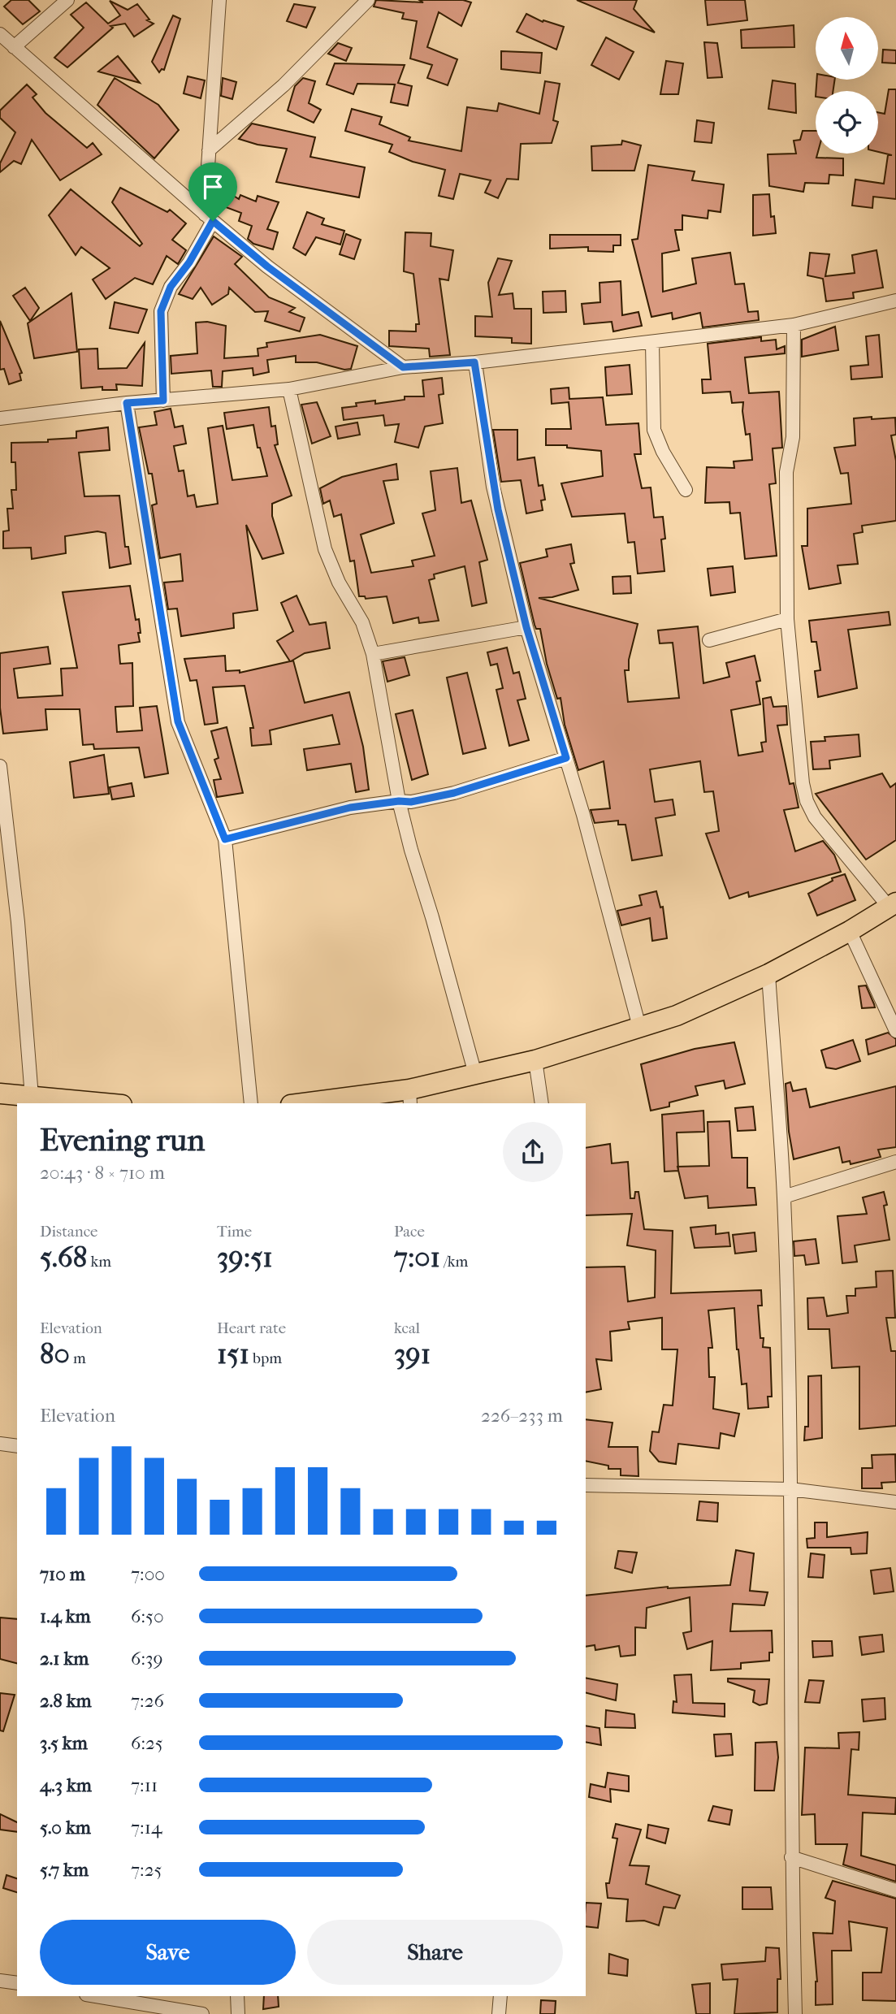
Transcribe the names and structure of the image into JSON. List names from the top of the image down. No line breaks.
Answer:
{"north":"top","page":{"heading":["Evening run","20:43 · 8 × 710 m"],"stats":[["Distance","5.68 km"],["Time","39:51"],["Pace","7:01 /km"],["Elevation","80 m"],["Heart rate","151 bpm"],["kcal","391"]],"chart":["Elevation","226–233 m"],"list":[{"name":"710 m","note":"7:00"},{"name":"1.4 km","note":"6:50"},{"name":"2.1 km","note":"6:39"},{"name":"2.8 km","note":"7:26"},{"name":"3.5 km","note":"6:25"},{"name":"4.3 km","note":"7:11"},{"name":"5.0 km","note":"7:14"},{"name":"5.7 km","note":"7:25"}],"buttons":["Save","Share"]}}
